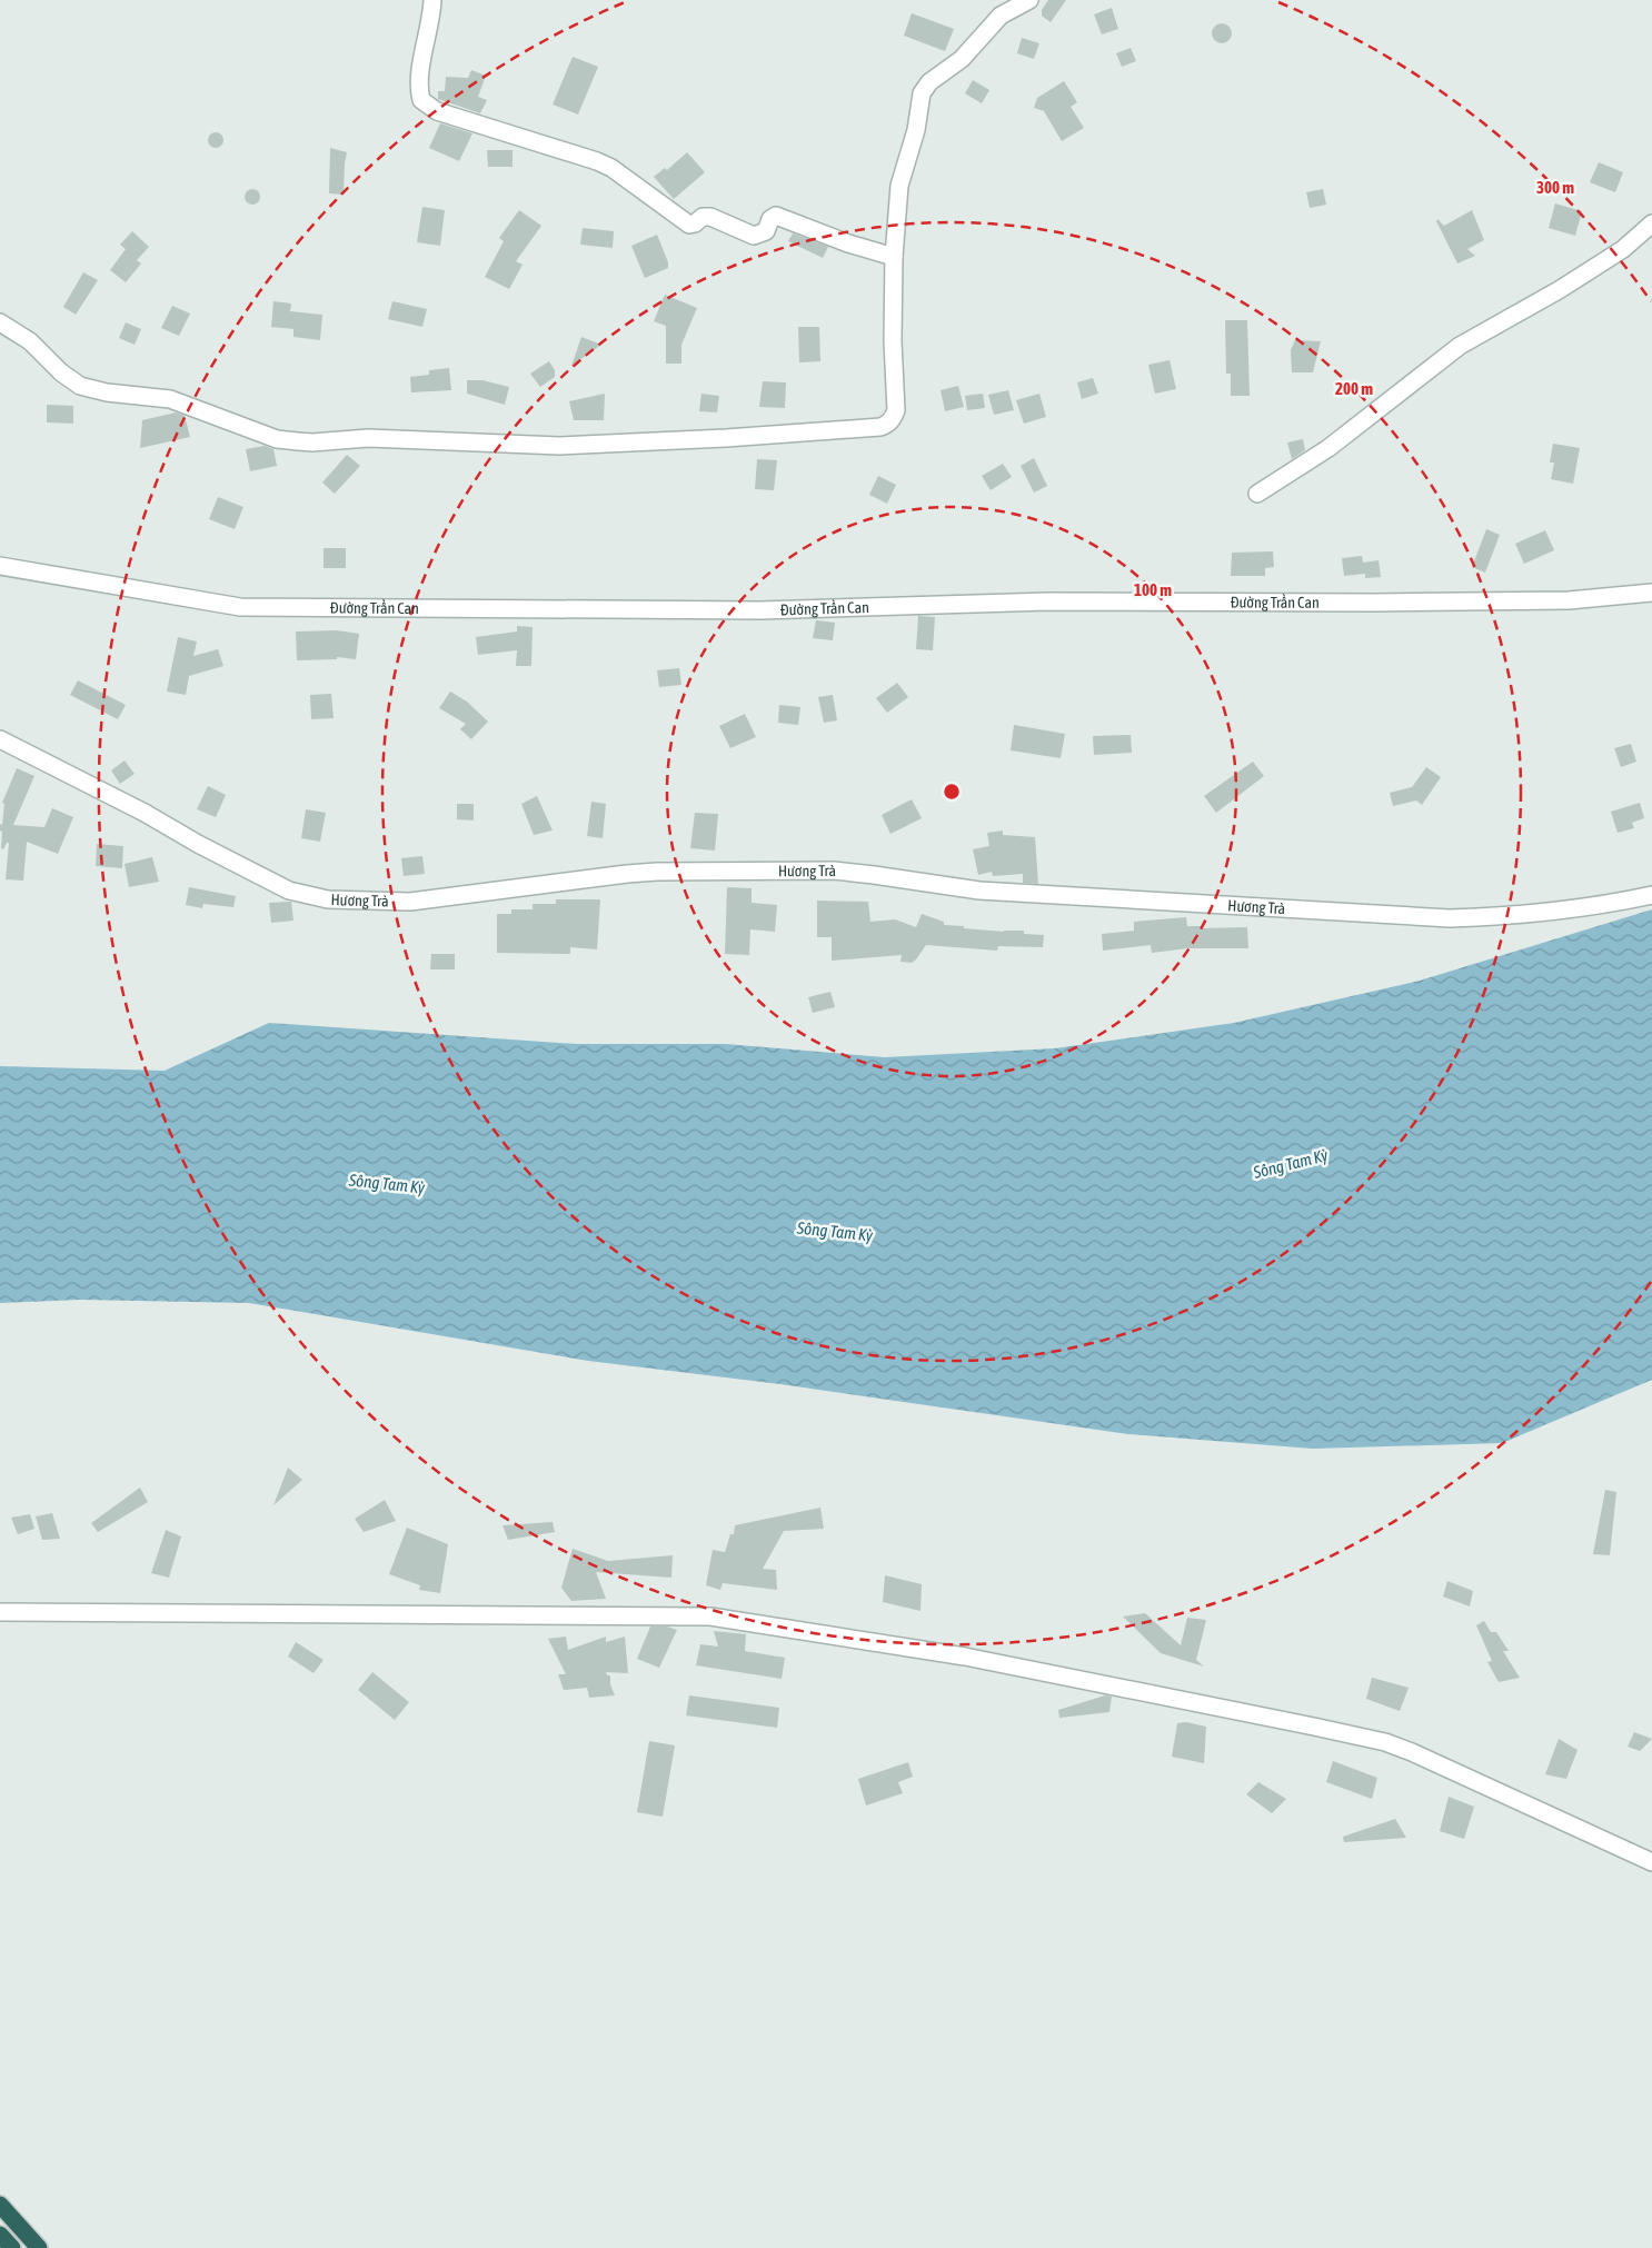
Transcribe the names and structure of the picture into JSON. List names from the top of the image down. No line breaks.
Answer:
{"streets":{"street":["Đường Trần Can","Hương Trà"]},"water":["Sông Tam Kỳ"],"rings":["300 m","200 m","100 m"]}
